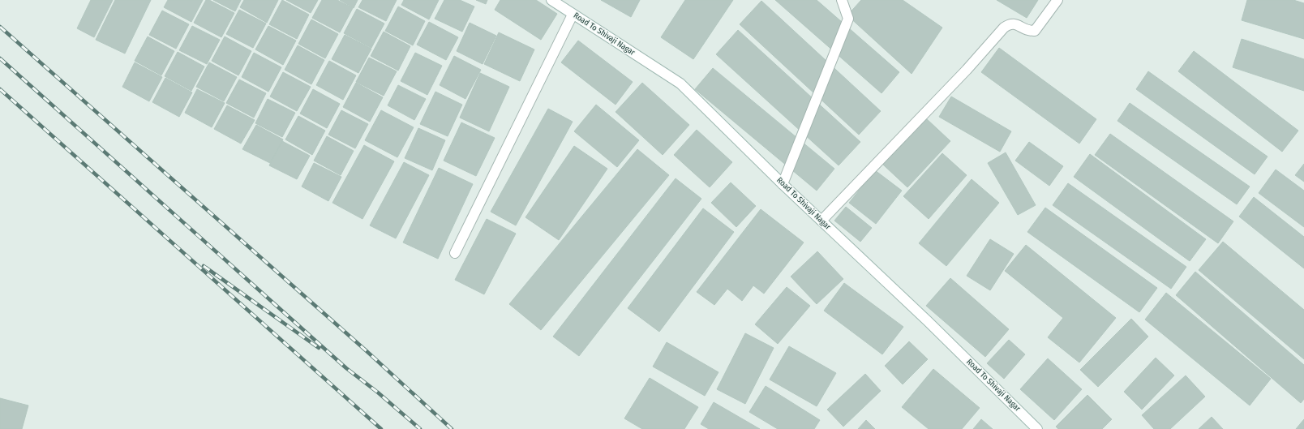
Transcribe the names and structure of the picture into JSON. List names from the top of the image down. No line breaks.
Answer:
{"streets":{"street":["Road To Shivaji Nagar"]}}
